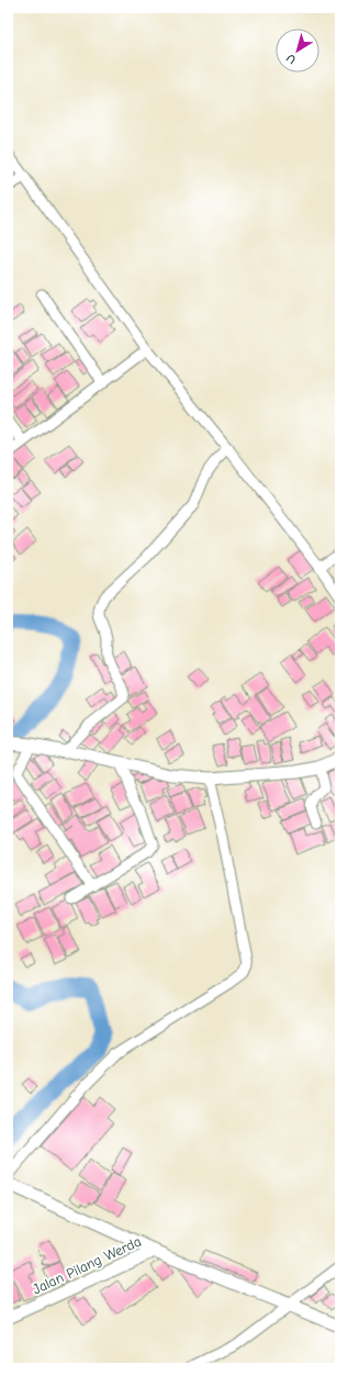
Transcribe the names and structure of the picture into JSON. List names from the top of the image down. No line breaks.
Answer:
{"streets":{"street":["Jalan Pilang Werda"]},"north":"bottom left"}
